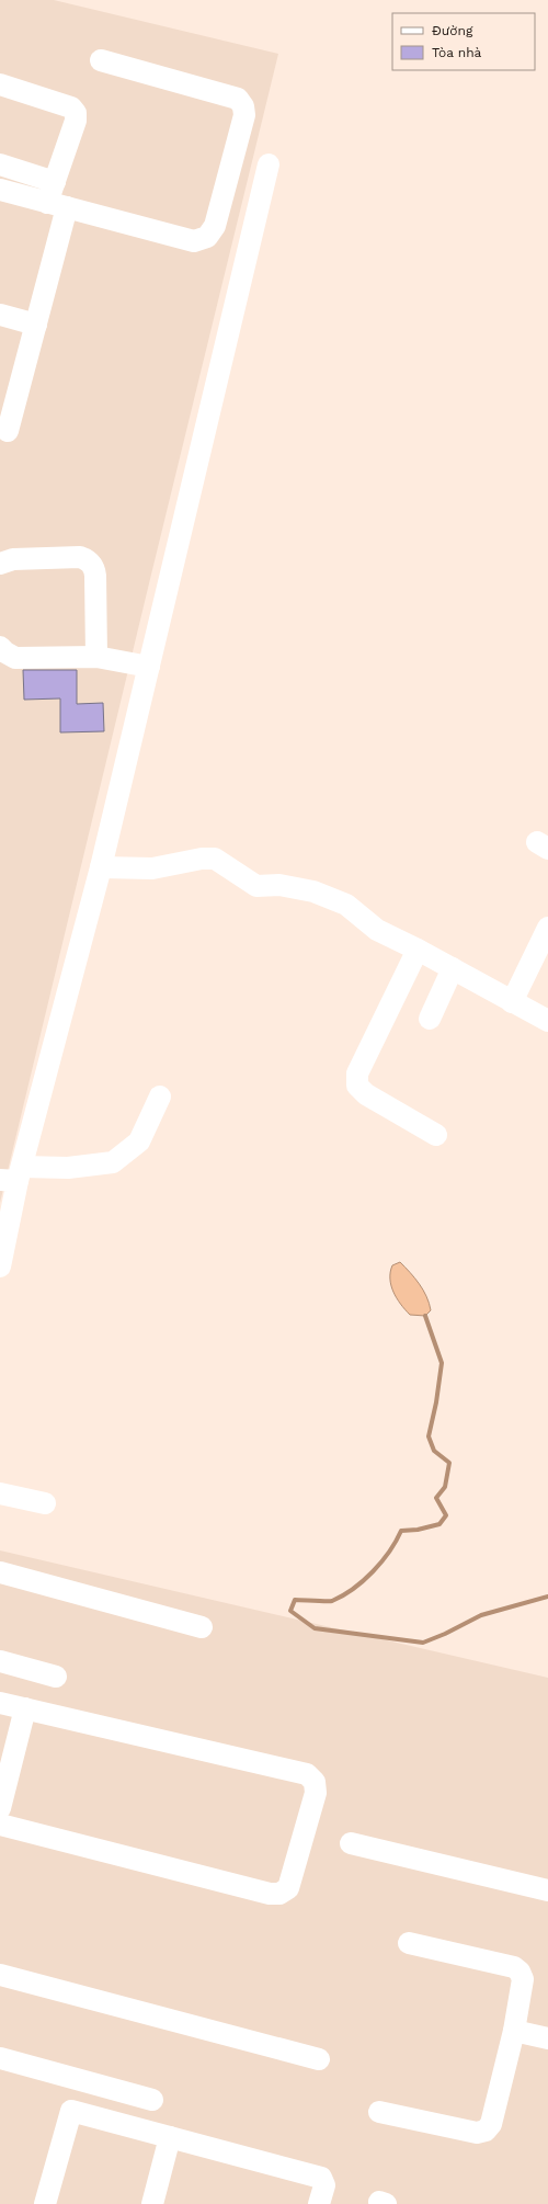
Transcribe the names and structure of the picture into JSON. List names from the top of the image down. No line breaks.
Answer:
{"legend":["Đường","Tòa nhà"]}
